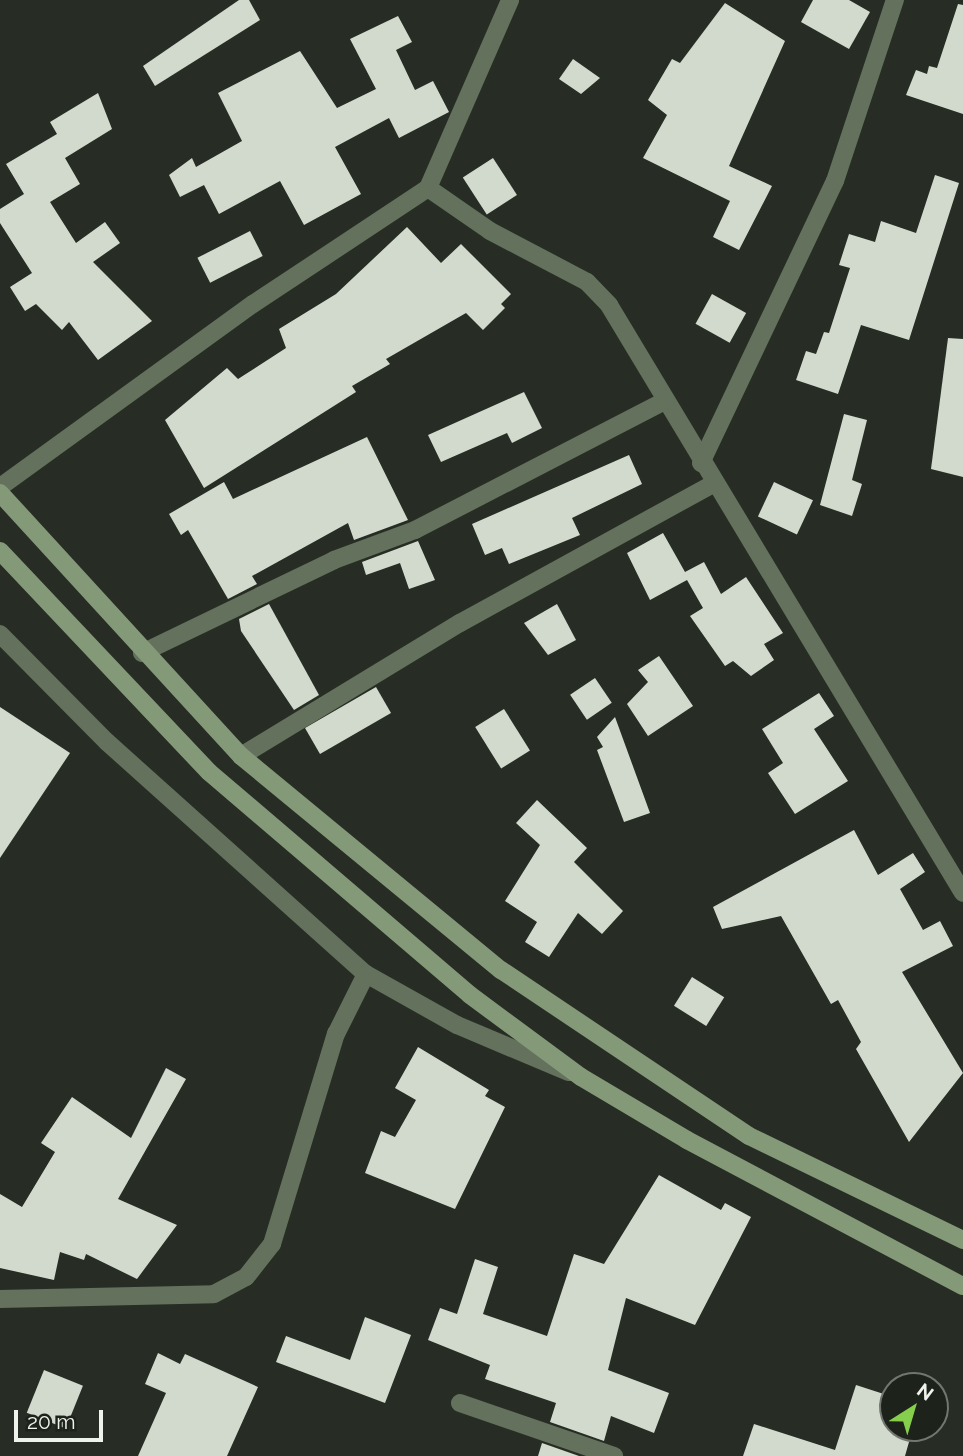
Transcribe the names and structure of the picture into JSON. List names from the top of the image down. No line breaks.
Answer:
{"scale_bar":"20 m","north":"top right"}
